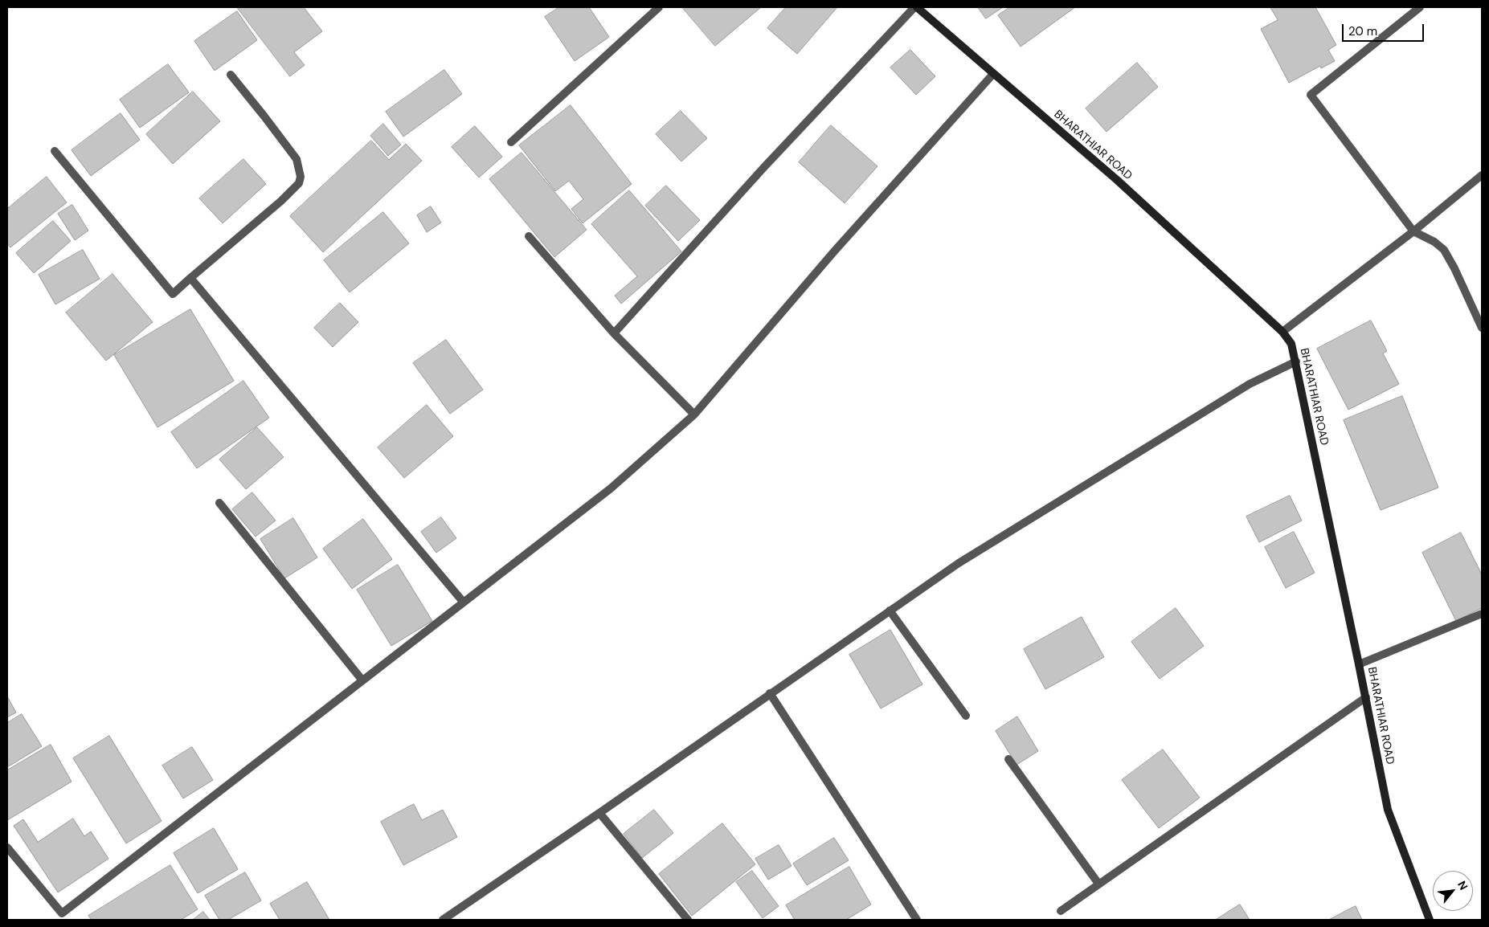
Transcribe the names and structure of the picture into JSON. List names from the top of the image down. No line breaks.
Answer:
{"streets":{"main road":["BHARATHIAR ROAD"]},"scale_bar":"20 m","north":"top right"}
